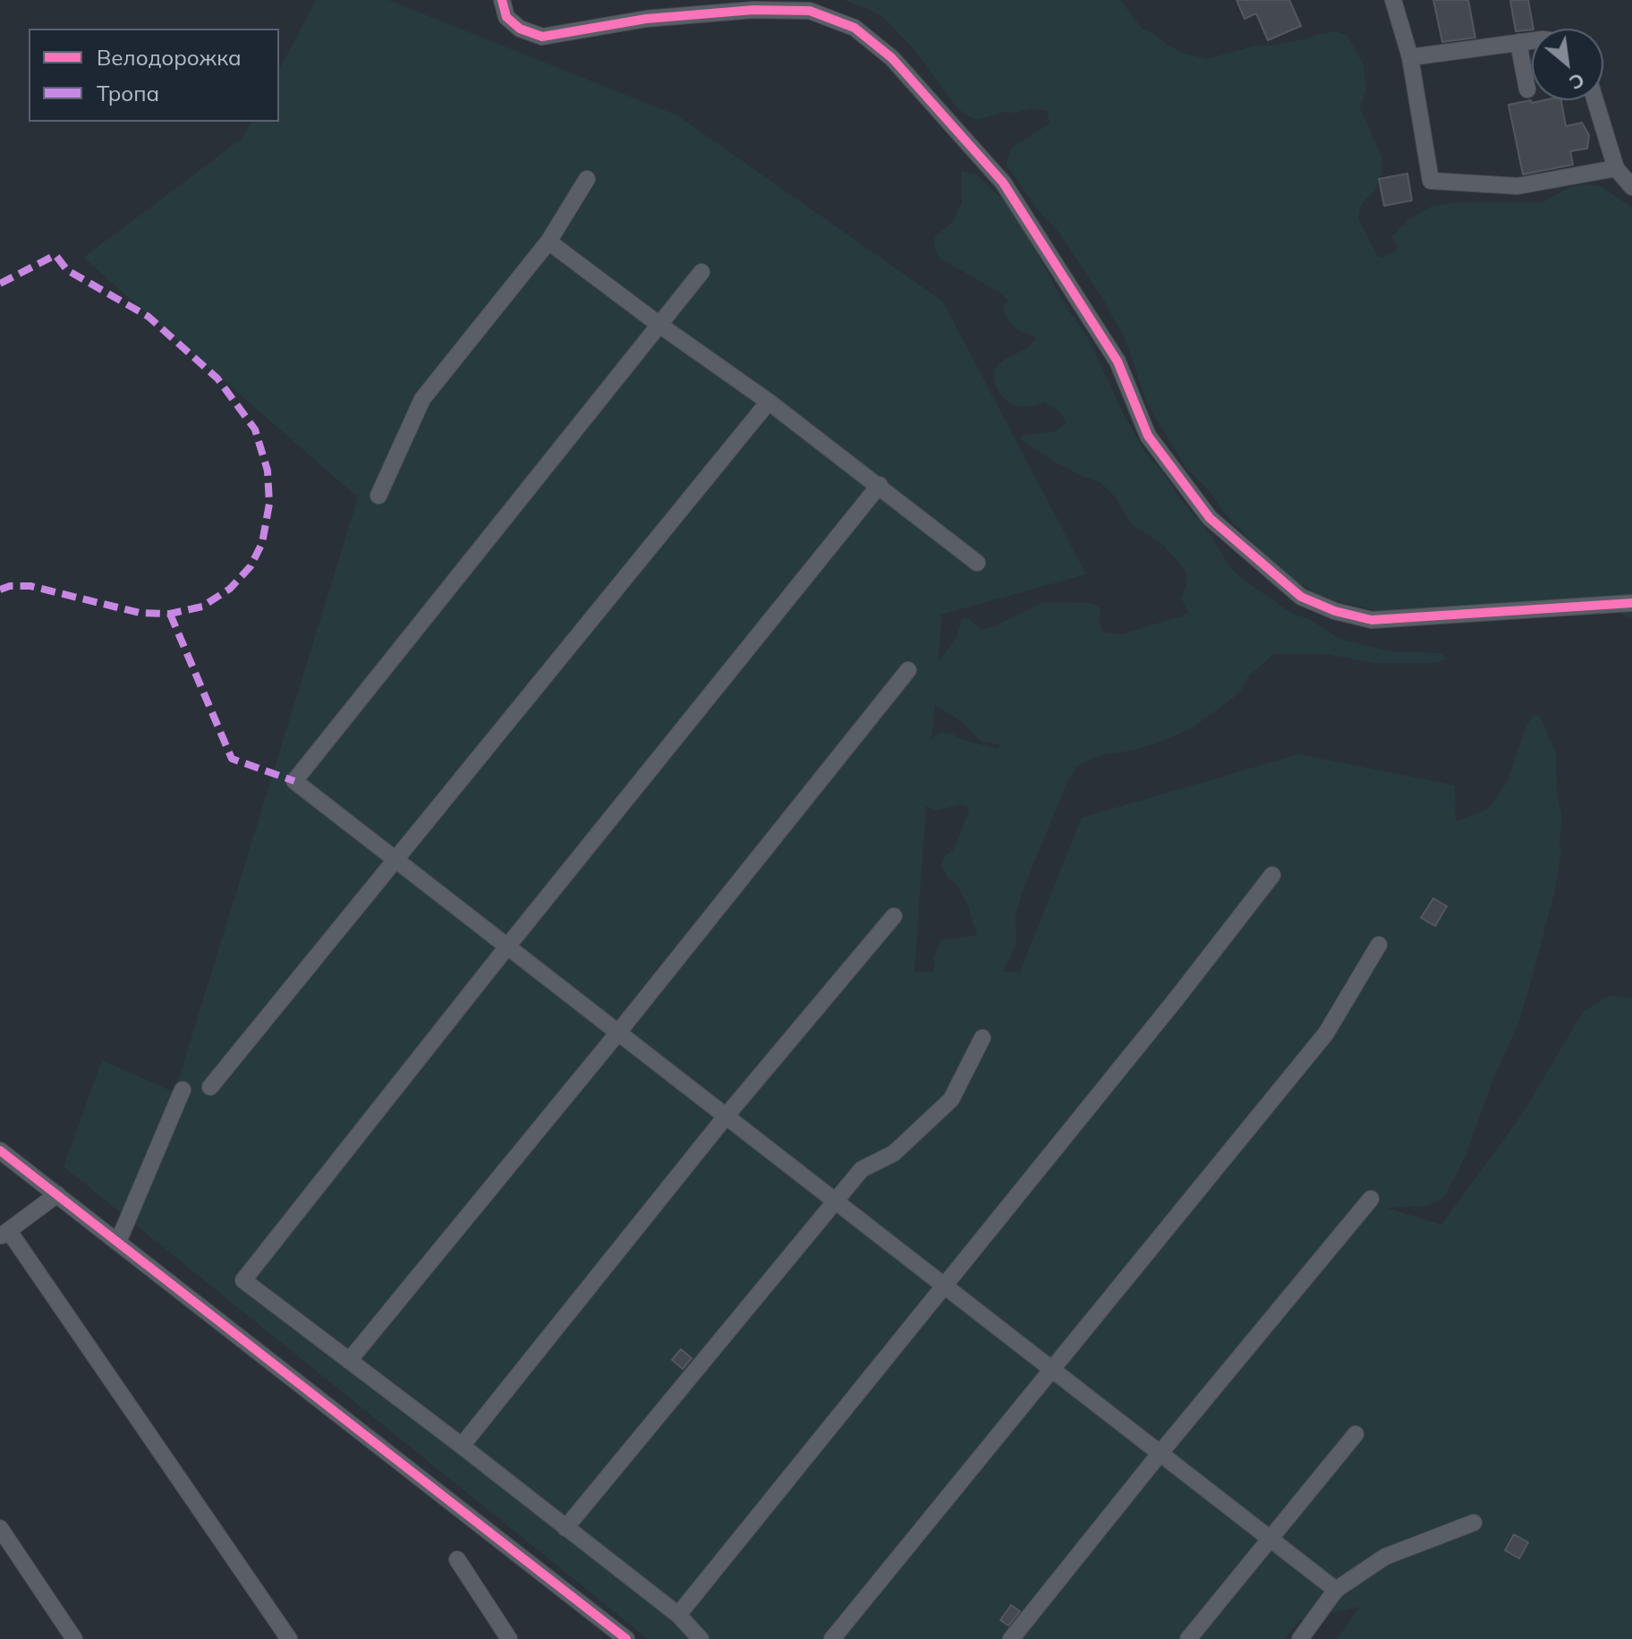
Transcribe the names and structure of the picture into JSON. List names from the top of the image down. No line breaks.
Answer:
{"legend":["Велодорожка","Тропа"],"north":"bottom right"}
